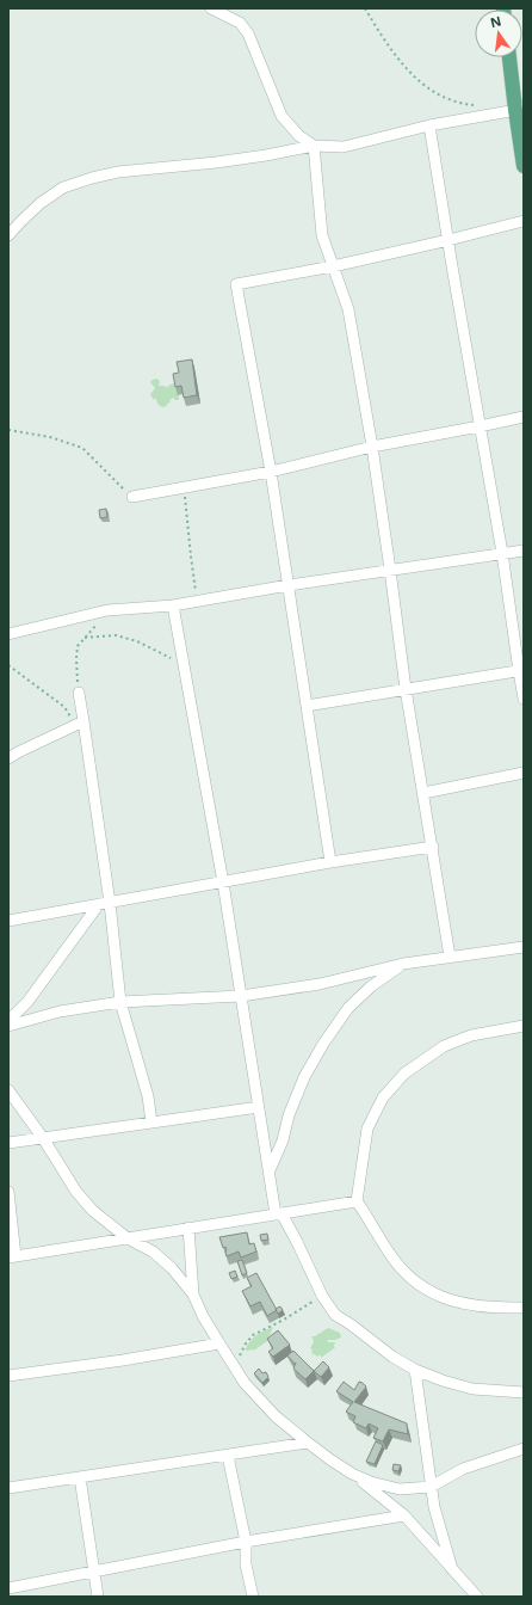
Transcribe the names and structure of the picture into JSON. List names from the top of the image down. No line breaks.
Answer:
{"north":"top"}
